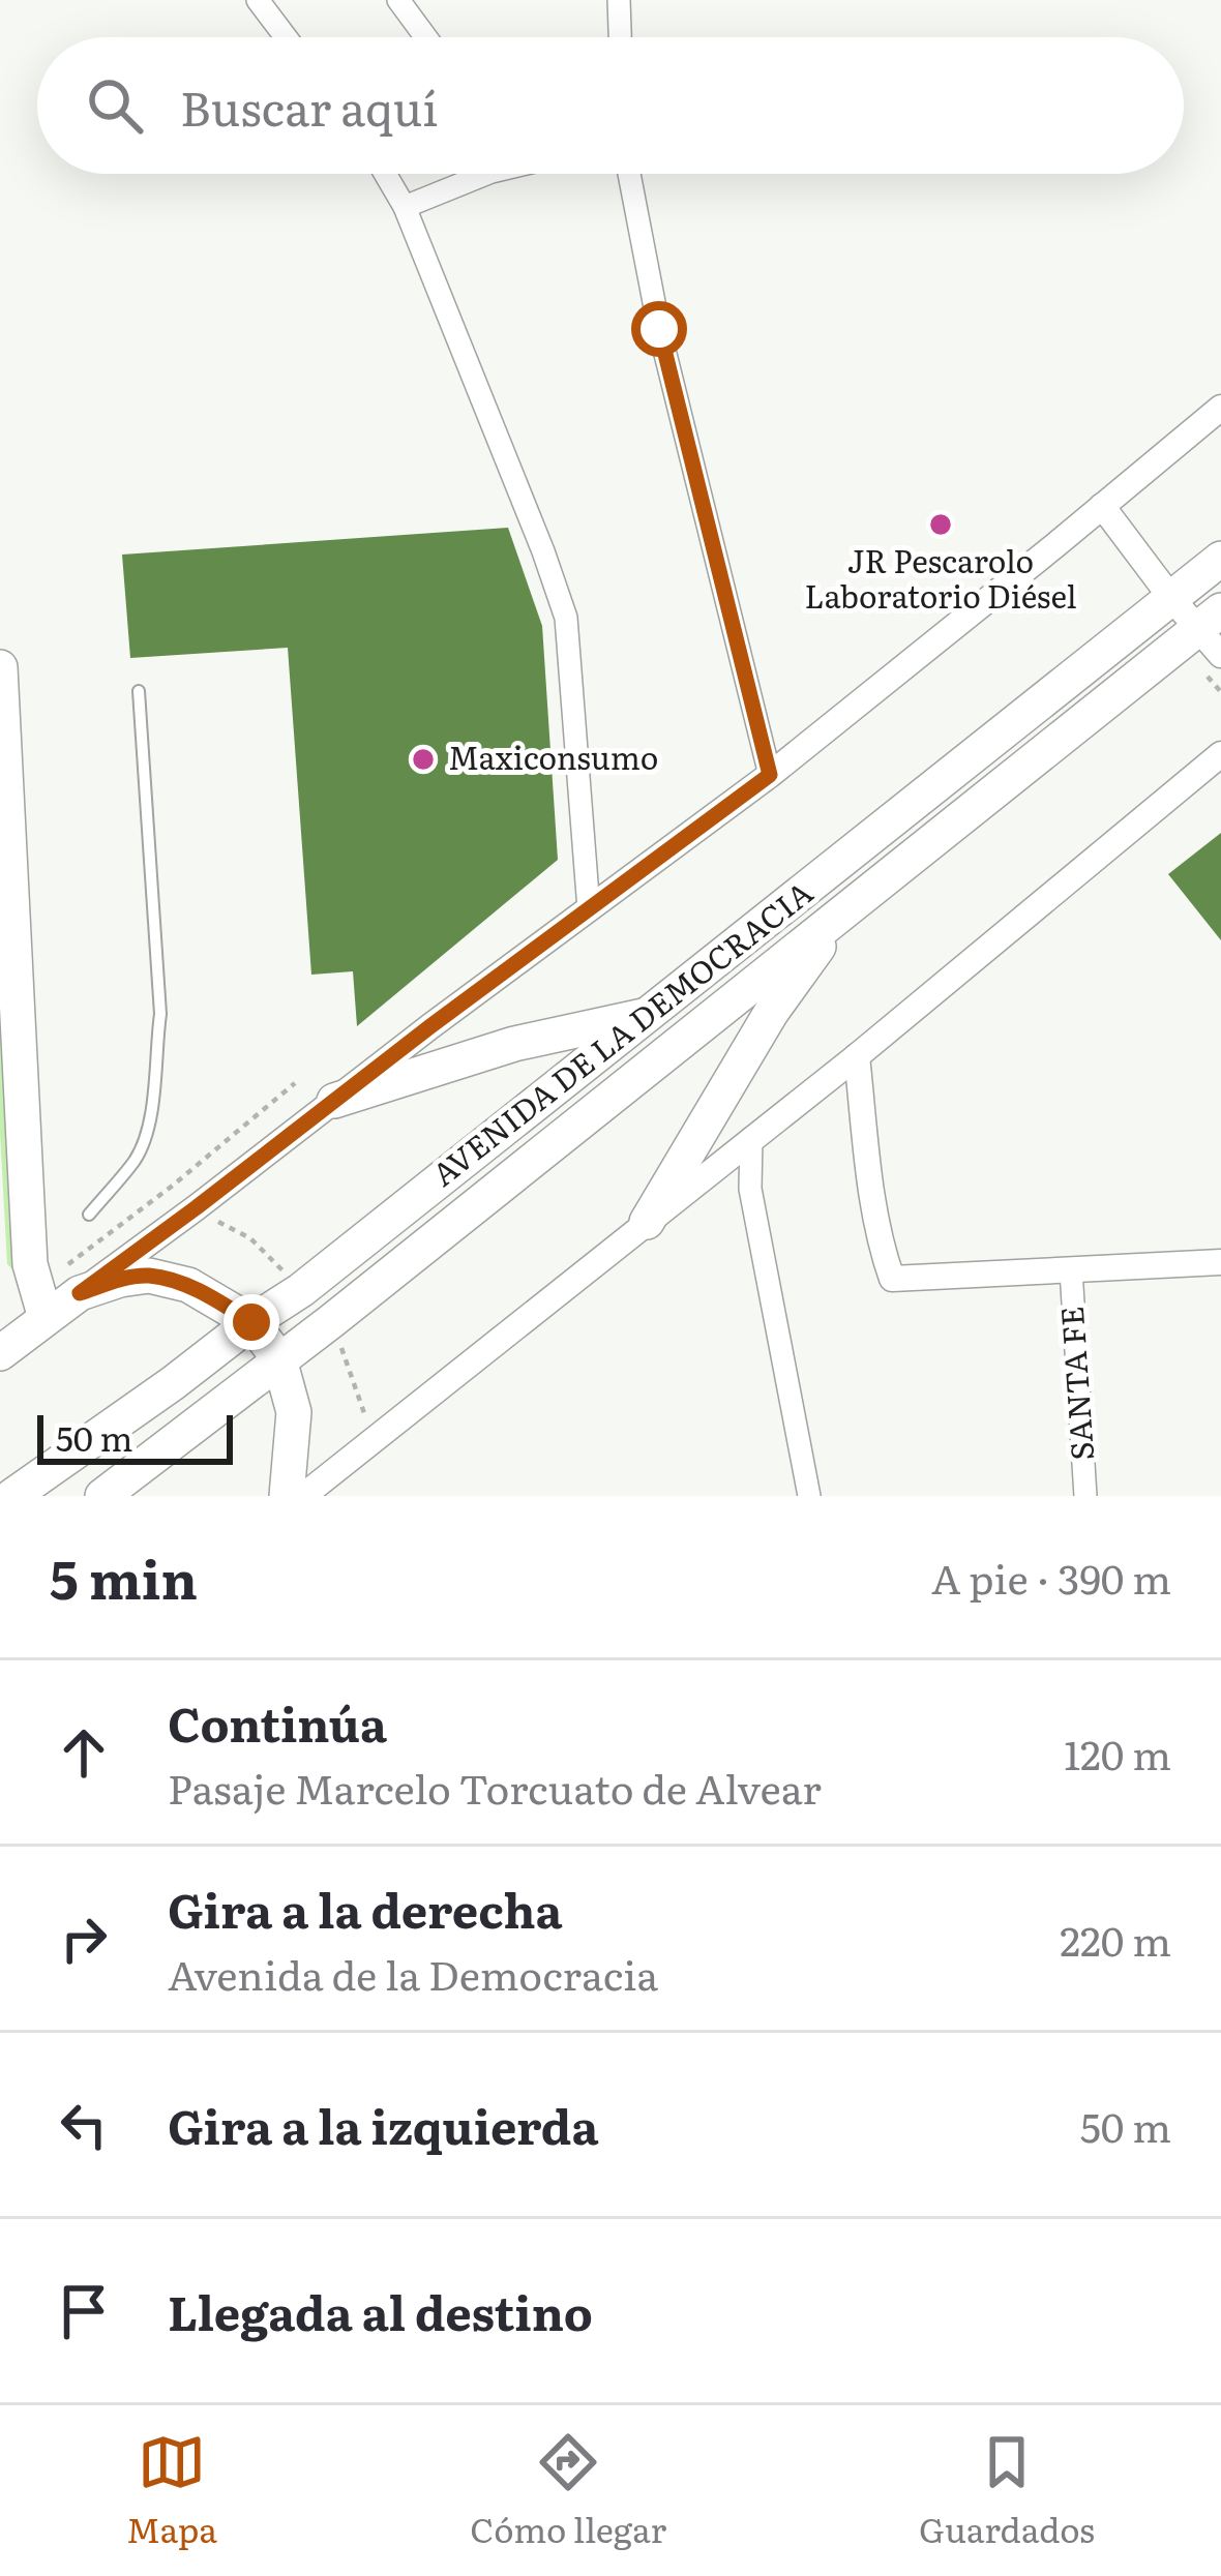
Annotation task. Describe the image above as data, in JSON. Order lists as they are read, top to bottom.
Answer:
{
  "streets": {
    "main road": ["AVENIDA DE LA DEMOCRACIA"],
    "street": ["SANTA FE"]
  },
  "places": ["JR Pescarolo Laboratorio Diésel", "Maxiconsumo"],
  "scale_bar": "50 m",
  "page": {
    "search": "Buscar aquí",
    "scale": "50 m",
    "heading": ["5 min", "A pie · 390 m"],
    "list": [
      ["Continúa", "Pasaje Marcelo Torcuato de Alvear", "120 m"],
      ["Gira a la derecha", "Avenida de la Democracia", "220 m"],
      ["Gira a la izquierda", "50 m"],
      "Llegada al destino"
    ],
    "nav": ["Mapa", "Cómo llegar", "Guardados"]
  }
}
